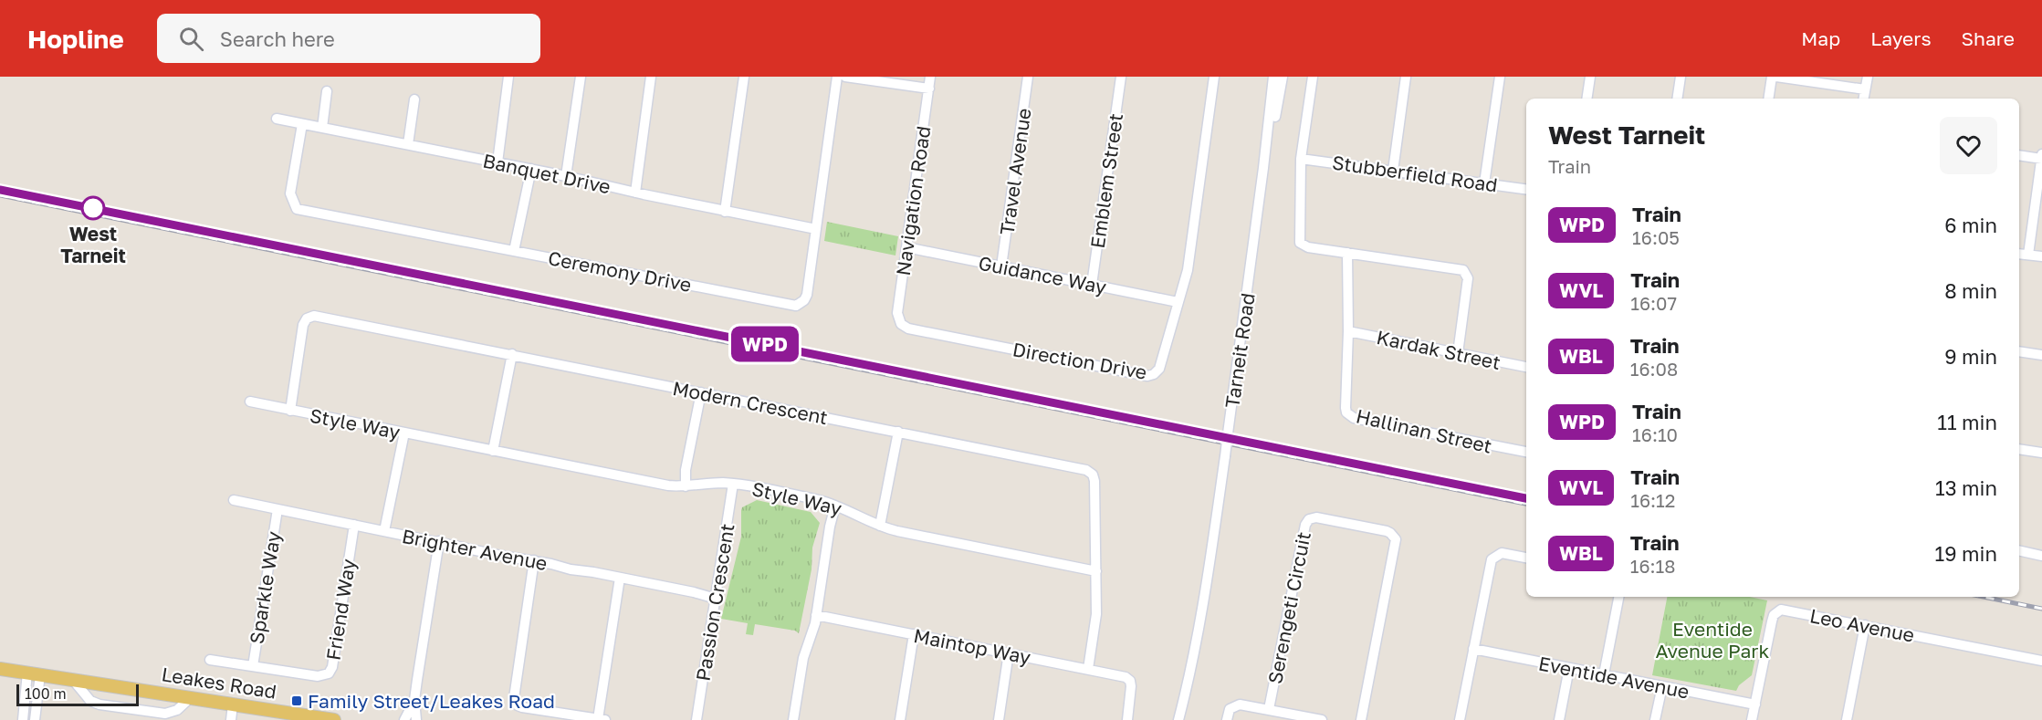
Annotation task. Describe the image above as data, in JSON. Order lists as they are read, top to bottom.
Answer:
{
  "streets": {
    "main road": ["Leakes Road"],
    "street": [
      "Travel Avenue",
      "Banquet Drive",
      "Stubberfield Road",
      "Emblem Street",
      "Navigation Road",
      "Ceremony Drive",
      "Guidance Way",
      "Kardak Street",
      "Tarneit Road",
      "Direction Drive",
      "Modern Crescent",
      "Style Way",
      "Hallinan Street",
      "Brighter Avenue",
      "Sparkle Way",
      "Passion Crescent",
      "Serengeti Circuit",
      "Friend Way",
      "Leo Avenue",
      "Maintop Way",
      "Eventide Avenue"
    ]
  },
  "crossings": [
    ["Travel Avenue", "Guidance Way"],
    ["Banquet Drive", "Ceremony Drive"],
    ["Emblem Street", "Guidance Way"],
    ["Navigation Road", "Guidance Way"],
    ["Navigation Road", "Direction Drive"],
    ["Guidance Way", "Direction Drive"],
    ["Kardak Street", "Hallinan Street"],
    ["Modern Crescent", "Style Way"],
    ["Modern Crescent", "Maintop Way"],
    ["Style Way", "Passion Crescent"],
    ["Brighter Avenue", "Sparkle Way"],
    ["Brighter Avenue", "Passion Crescent"],
    ["Brighter Avenue", "Friend Way"],
    ["Sparkle Way", "Friend Way"],
    ["Leo Avenue", "Eventide Avenue"]
  ],
  "parks": ["Eventide Avenue Park"],
  "places": {
    "other": ["West Tarneit"],
    "transit": ["Family Street/Leakes Road"]
  },
  "scale_bar": "100 m",
  "page": {
    "header": "Hopline",
    "search": "Search here",
    "nav": ["Map", "Layers", "Share"],
    "on_map": "WPD",
    "heading": ["West Tarneit", "Train"],
    "list": [
      {
        "mark": "WPD",
        "name": "Train",
        "note": "16:05",
        "value": "6 min"
      },
      {
        "mark": "WVL",
        "name": "Train",
        "note": "16:07",
        "value": "8 min"
      },
      {
        "mark": "WBL",
        "name": "Train",
        "note": "16:08",
        "value": "9 min"
      },
      {
        "mark": "WPD",
        "name": "Train",
        "note": "16:10",
        "value": "11 min"
      },
      {
        "mark": "WVL",
        "name": "Train",
        "note": "16:12",
        "value": "13 min"
      },
      {
        "mark": "WBL",
        "name": "Train",
        "note": "16:18",
        "value": "19 min"
      }
    ],
    "scale": "100 m"
  }
}
